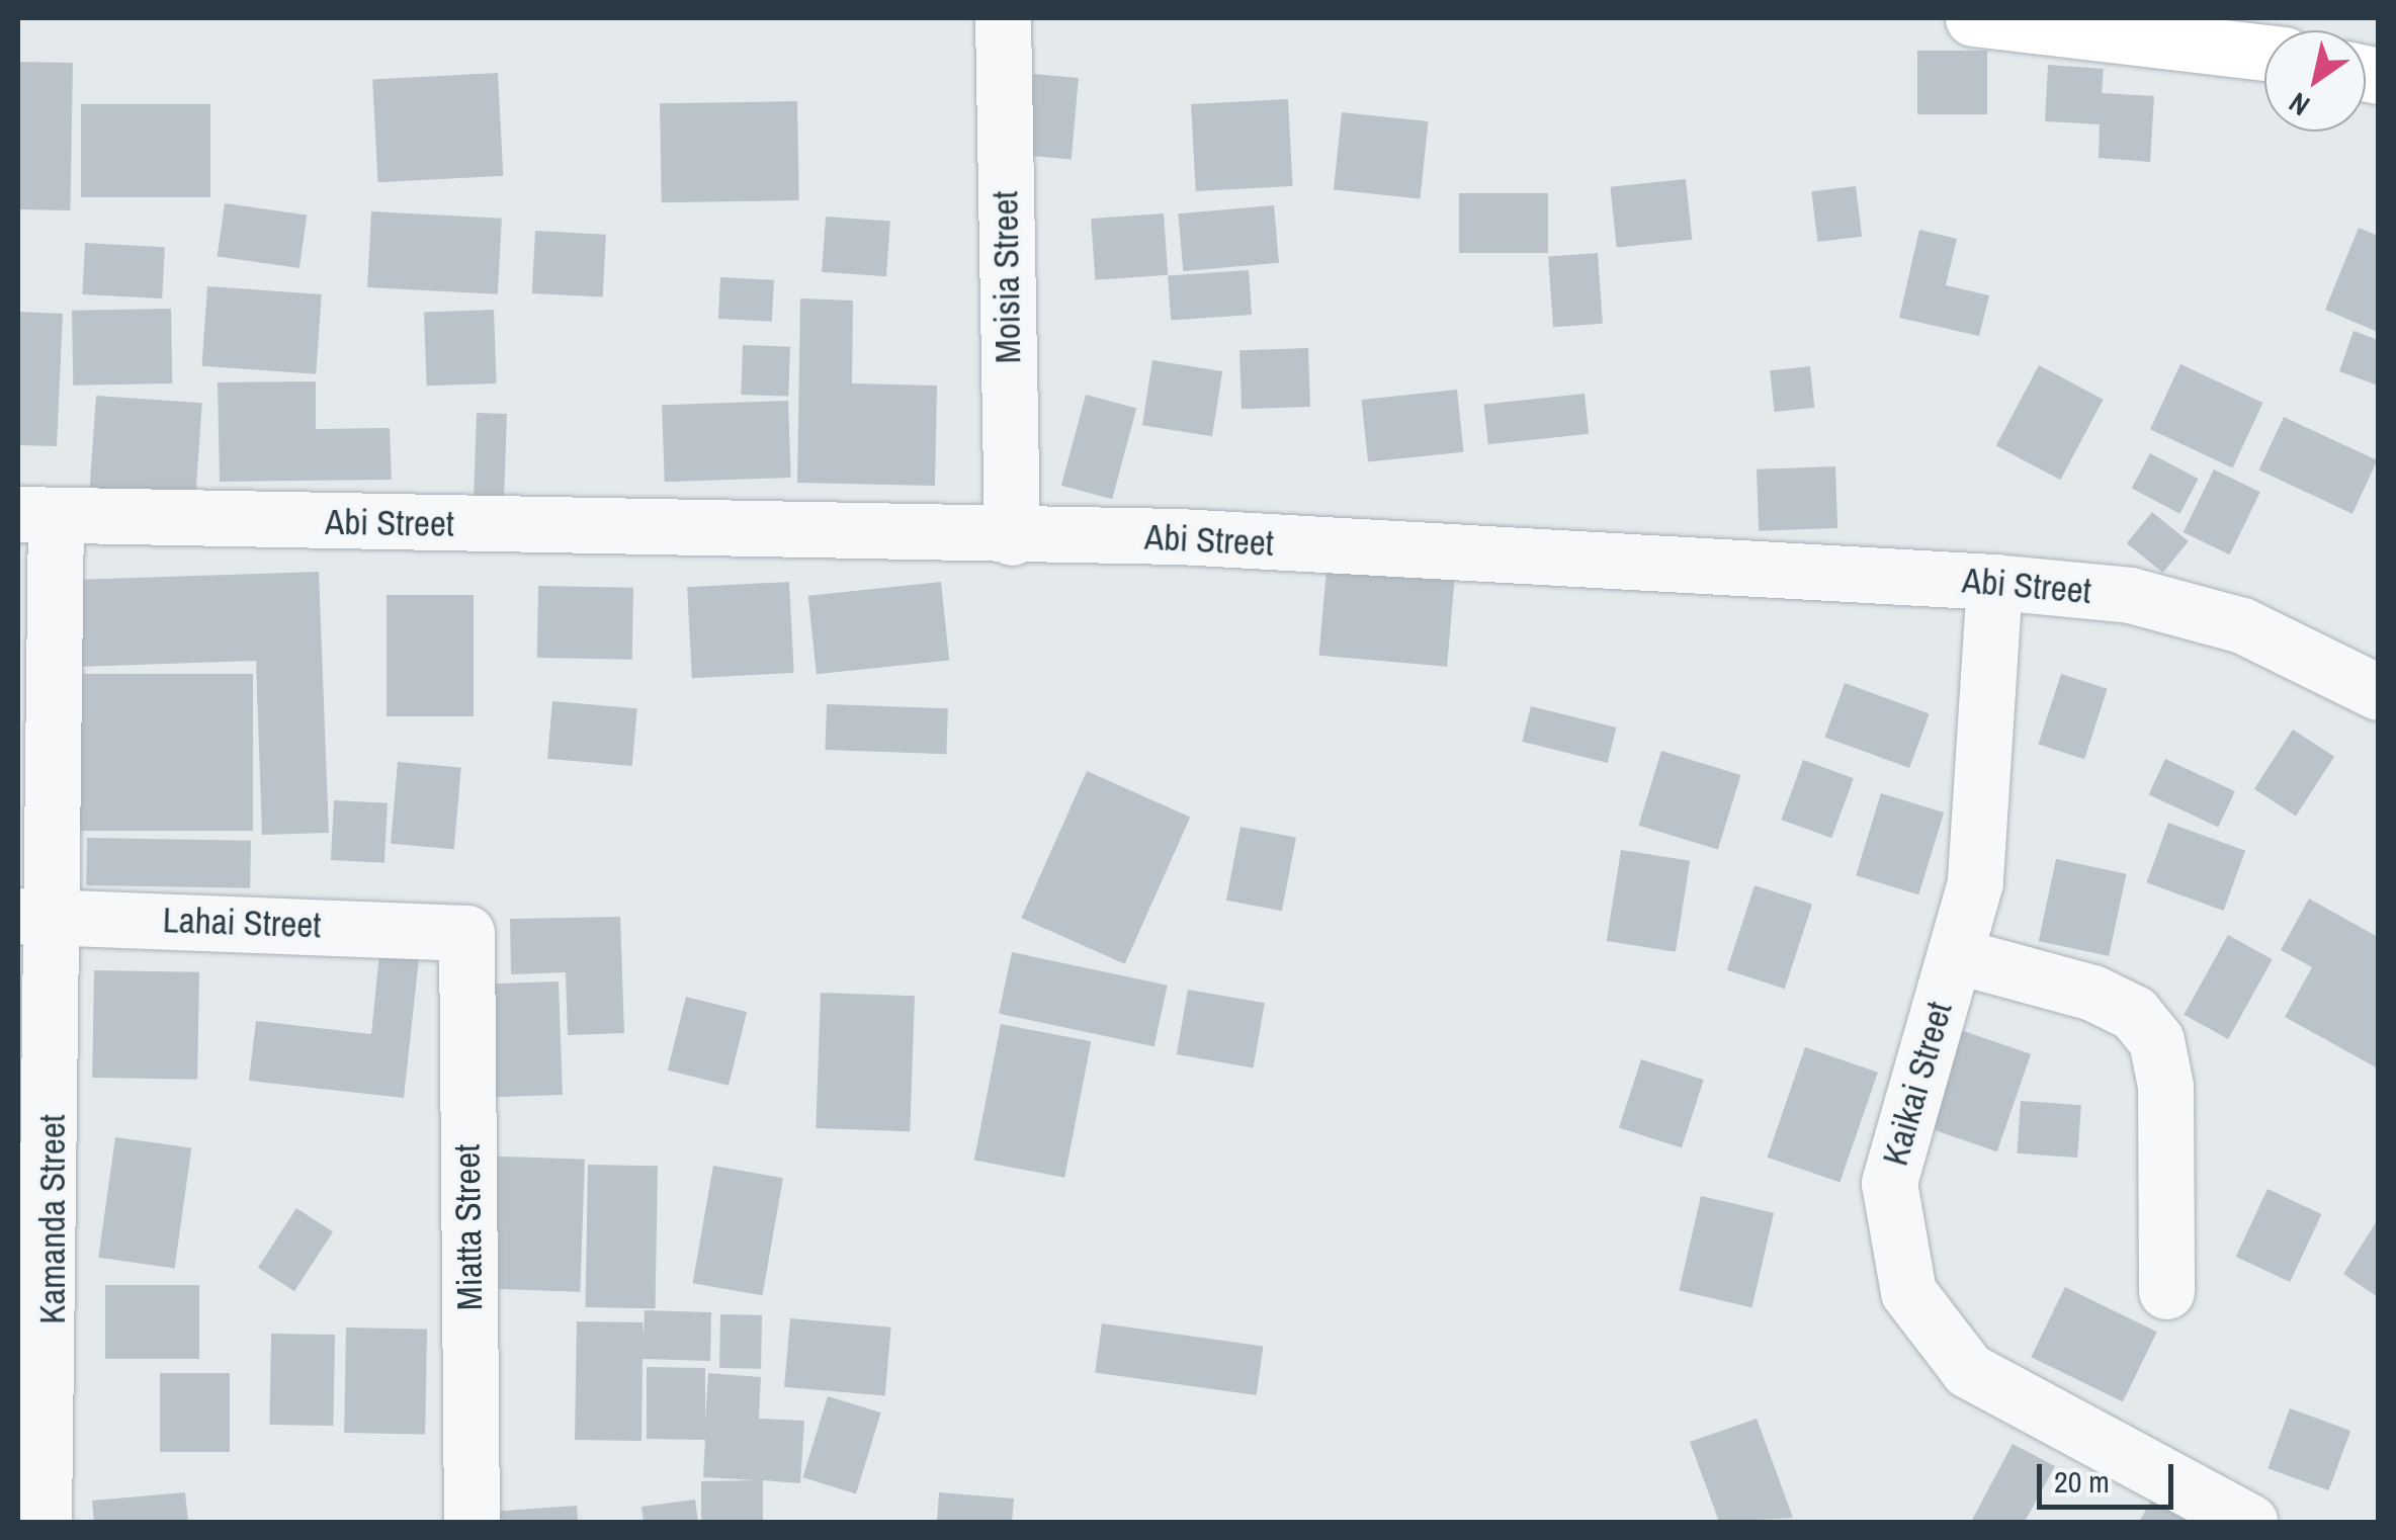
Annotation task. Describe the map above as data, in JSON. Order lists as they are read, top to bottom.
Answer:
{
  "streets": {
    "street": [
      "Moisia Street",
      "Abi Street",
      "Lahai Street",
      "Kaikai Street",
      "Kamanda Street",
      "Miatta Street"
    ]
  },
  "crossings": [
    ["Moisia Street", "Abi Street"],
    ["Abi Street", "Kaikai Street"],
    ["Abi Street", "Kamanda Street"],
    ["Lahai Street", "Kamanda Street"],
    ["Lahai Street", "Miatta Street"]
  ],
  "scale_bar": "20 m",
  "north": "bottom left"
}
